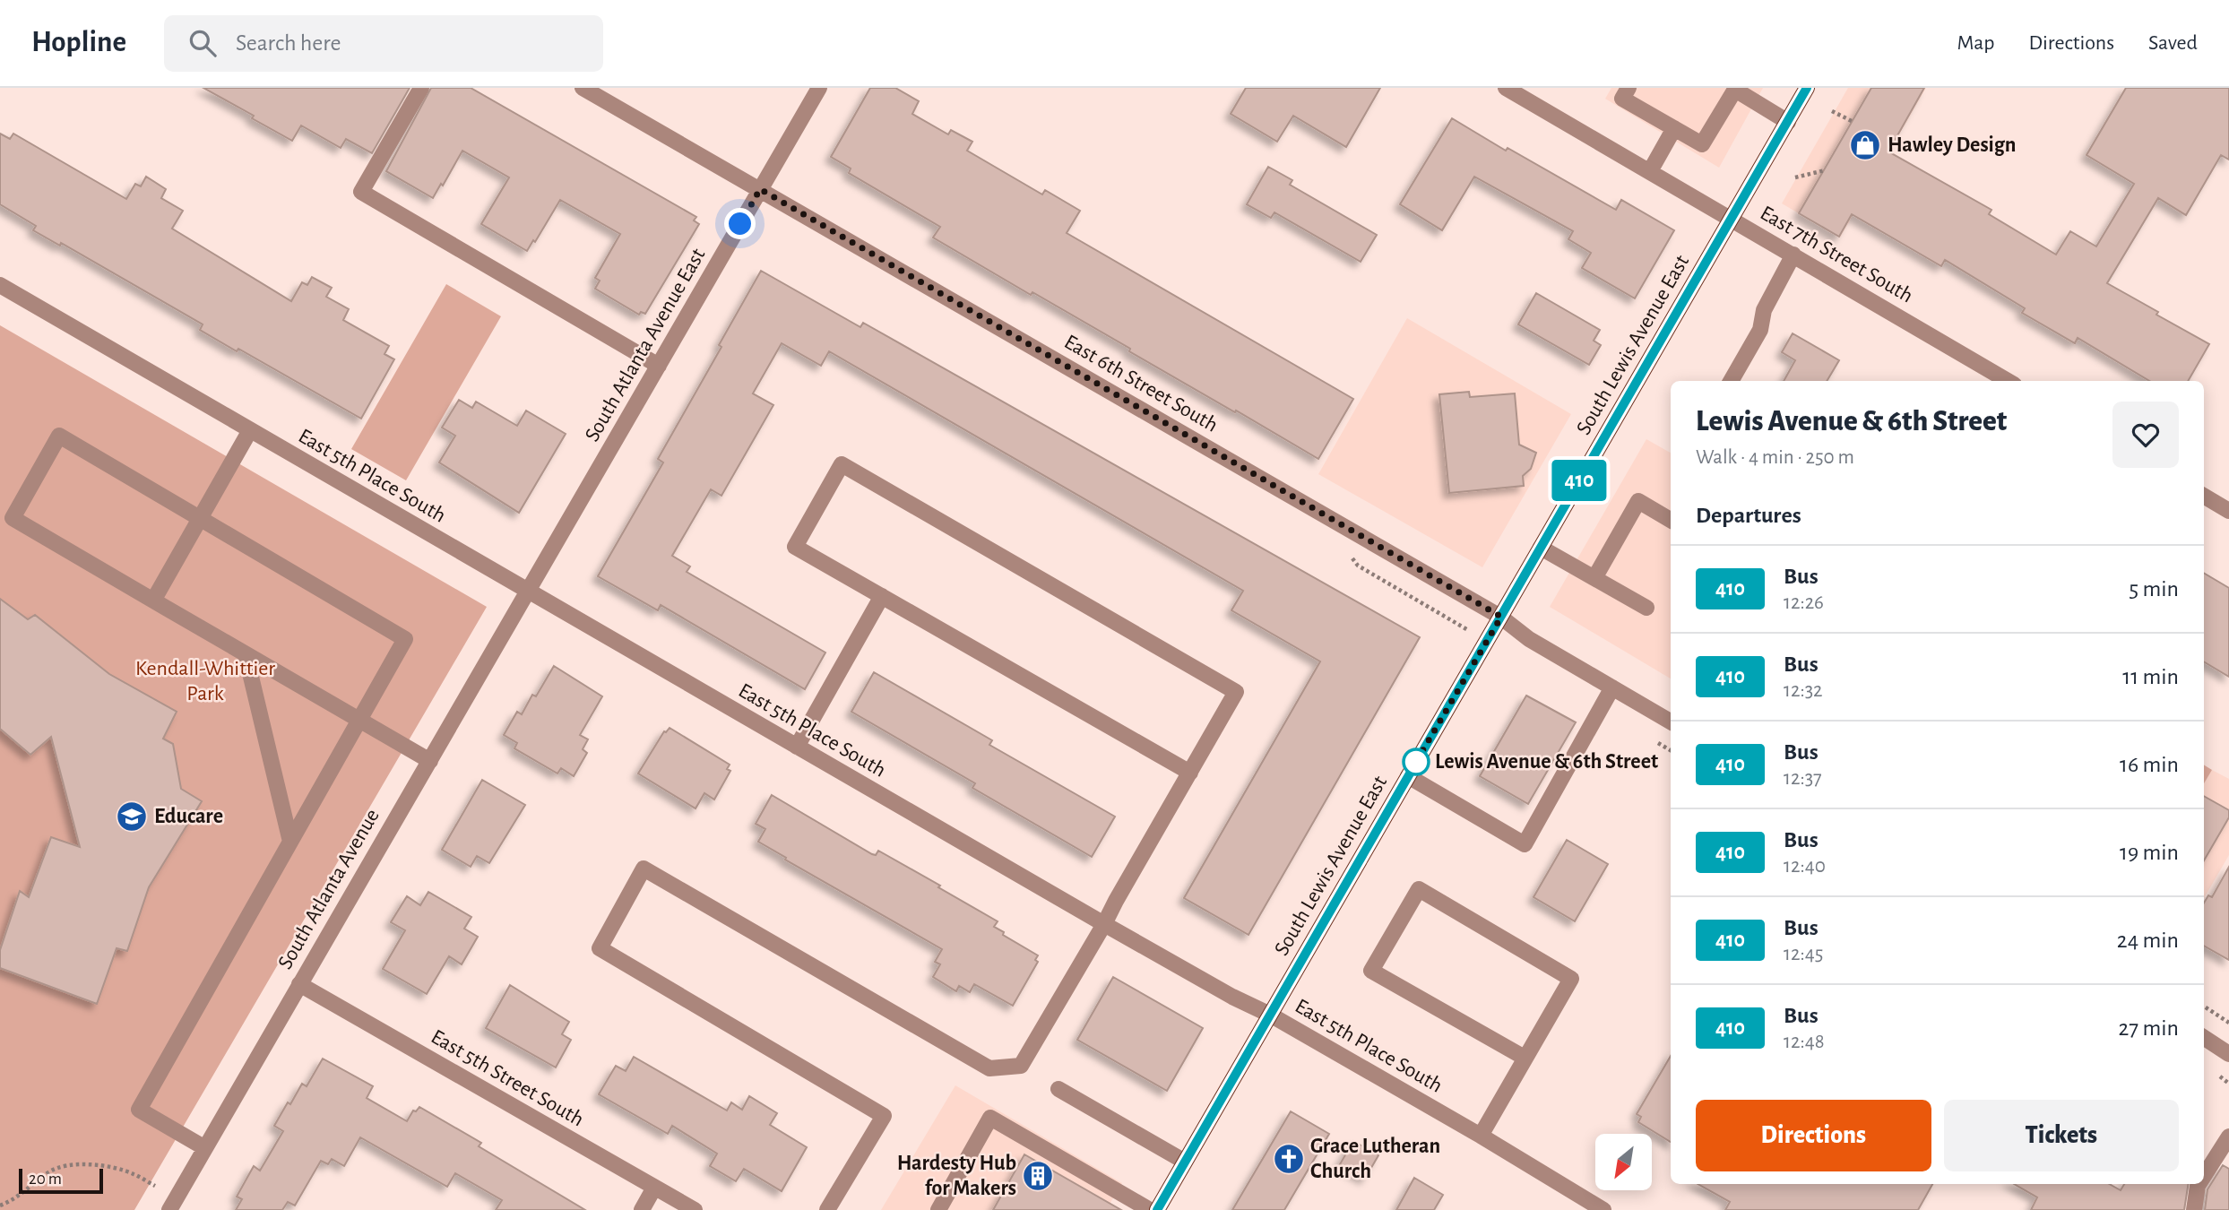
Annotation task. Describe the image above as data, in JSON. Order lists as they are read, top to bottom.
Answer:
{
  "streets": {
    "main road": ["South Lewis Avenue East"],
    "street": [
      "East 7th Street South",
      "South Atlanta Avenue East",
      "East 6th Street South",
      "East 5th Place South",
      "South Atlanta Avenue",
      "East 5th Street South"
    ]
  },
  "crossings": [
    ["East 7th Street South", "South Lewis Avenue East"],
    ["South Atlanta Avenue East", "East 6th Street South"],
    ["South Atlanta Avenue East", "East 5th Place South"],
    ["South Atlanta Avenue East", "South Atlanta Avenue"],
    ["South Lewis Avenue East", "East 6th Street South"],
    ["South Lewis Avenue East", "East 5th Place South"],
    ["East 5th Place South", "South Atlanta Avenue"],
    ["South Atlanta Avenue", "East 5th Street South"]
  ],
  "parks": ["Kendall-Whittier Park"],
  "places": {
    "shop": ["Hawley Design"],
    "other": ["Lewis Avenue & 6th Street"],
    "school or university": ["Educare"],
    "church": ["Grace Lutheran Church"],
    "building": ["Hardesty Hub for Makers"]
  },
  "lines": ["bus line 410"],
  "scale_bar": "20 m",
  "north": "bottom left",
  "page": {
    "header": "Hopline",
    "search": "Search here",
    "nav": ["Map", "Directions", "Saved"],
    "on_map": "410",
    "heading": [
      ["Lewis Avenue & 6th Street", "Walk · 4 min · 250 m"],
      "Departures"
    ],
    "list": [
      {
        "mark": "410",
        "name": "Bus",
        "note": "12:26",
        "value": "5 min"
      },
      {
        "mark": "410",
        "name": "Bus",
        "note": "12:32",
        "value": "11 min"
      },
      {
        "mark": "410",
        "name": "Bus",
        "note": "12:37",
        "value": "16 min"
      },
      {
        "mark": "410",
        "name": "Bus",
        "note": "12:40",
        "value": "19 min"
      },
      {
        "mark": "410",
        "name": "Bus",
        "note": "12:45",
        "value": "24 min"
      },
      {
        "mark": "410",
        "name": "Bus",
        "note": "12:48",
        "value": "27 min"
      }
    ],
    "buttons": ["Directions", "Tickets"],
    "scale": "20 m"
  }
}
